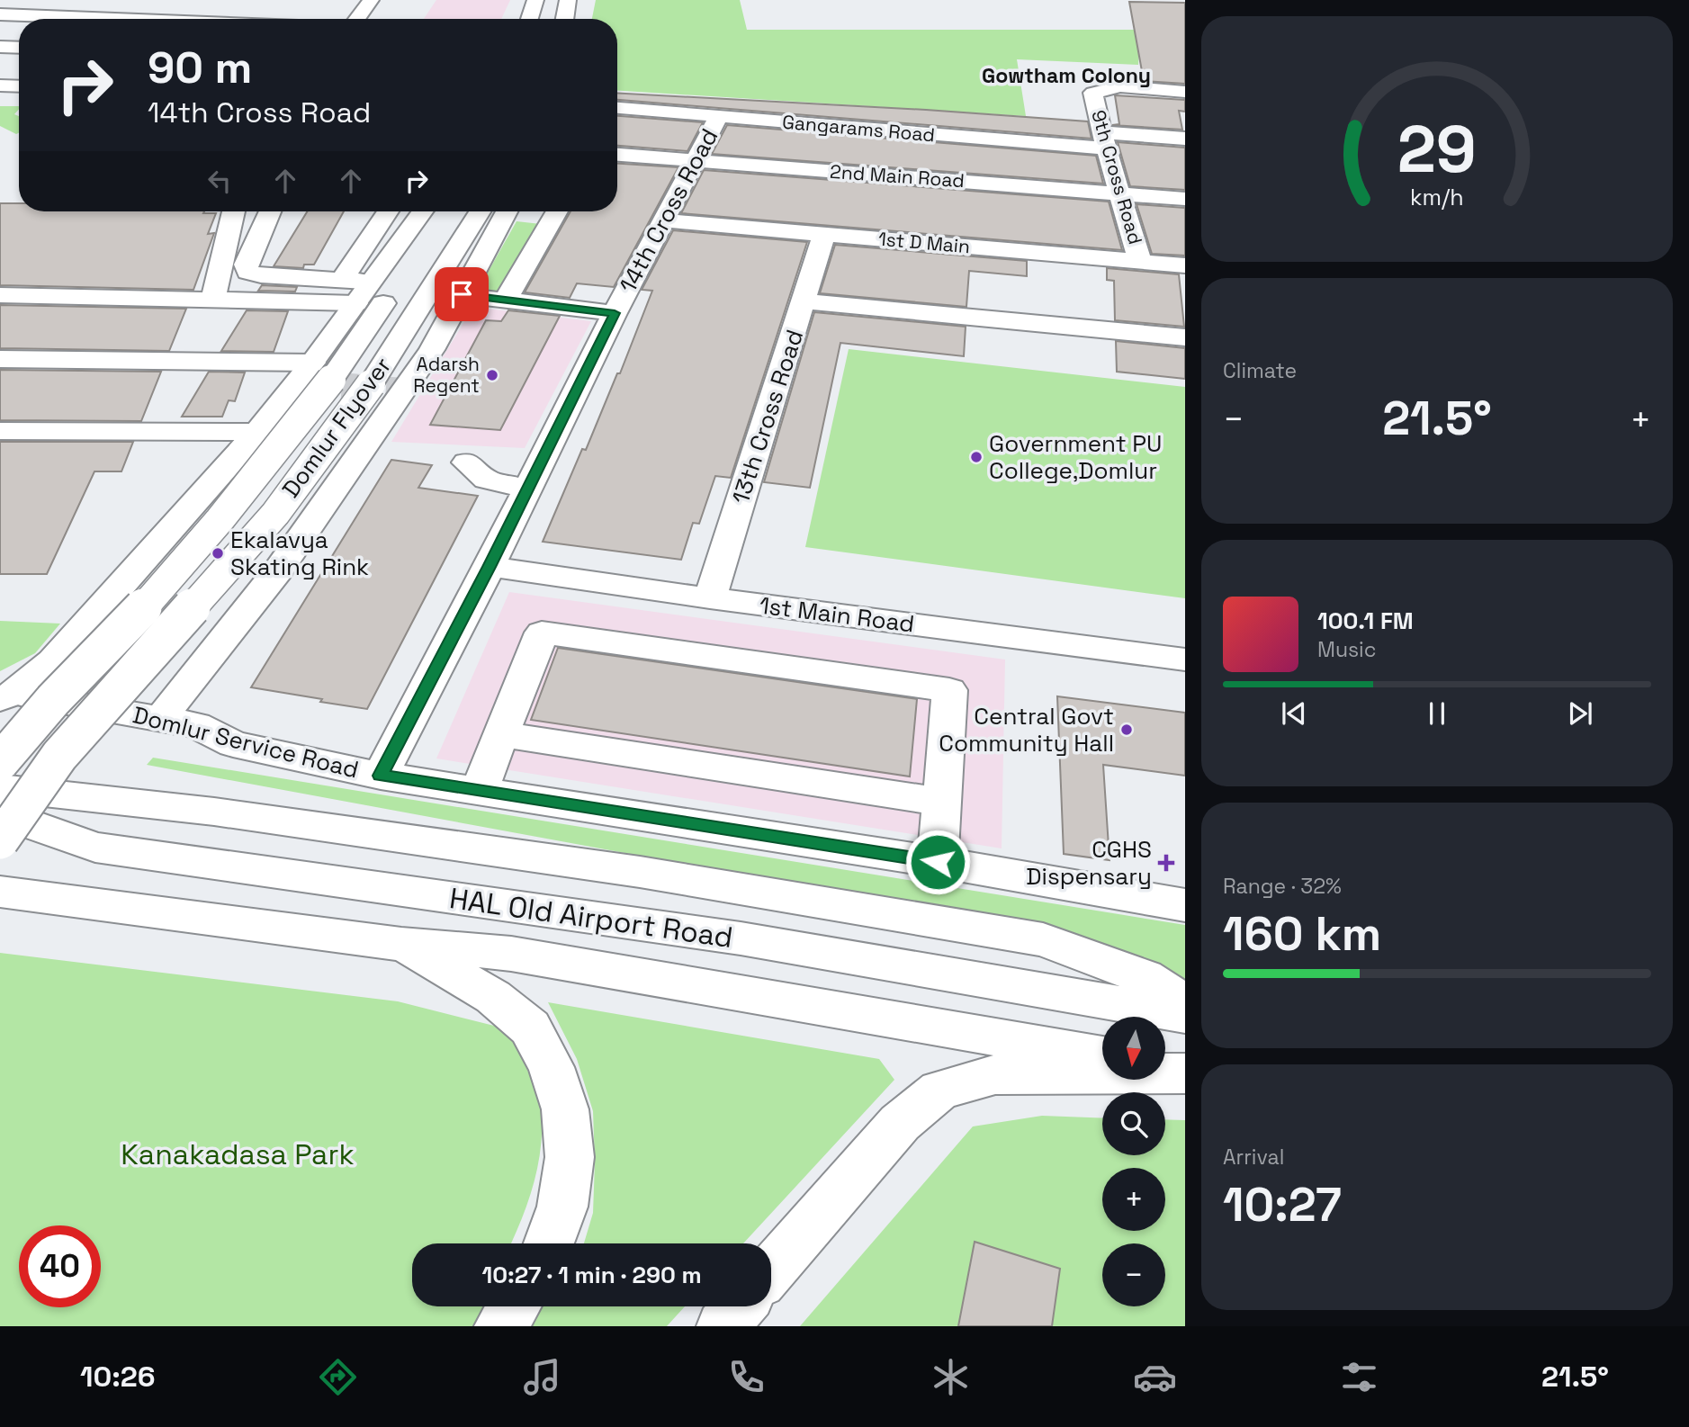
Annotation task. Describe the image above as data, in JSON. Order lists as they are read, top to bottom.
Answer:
{
  "streets": {
    "street": [
      "Gangarams Road",
      "2nd Main Road",
      "9th Cross Road",
      "14th Cross Road",
      "1st D Main",
      "13th Cross Road",
      "Domlur Flyover",
      "1st Main Road",
      "Domlur Service Road",
      "HAL Old Airport Road"
    ]
  },
  "crossings": [
    ["Gangarams Road", "9th Cross Road"],
    ["Gangarams Road", "14th Cross Road"],
    ["2nd Main Road", "9th Cross Road"],
    ["2nd Main Road", "14th Cross Road"],
    ["9th Cross Road", "1st D Main"],
    ["14th Cross Road", "1st D Main"],
    ["14th Cross Road", "1st Main Road"],
    ["14th Cross Road", "Domlur Service Road"],
    ["1st D Main", "13th Cross Road"],
    ["13th Cross Road", "1st Main Road"]
  ],
  "districts": ["Gowtham Colony"],
  "parks": ["Kanakadasa Park"],
  "places": {
    "other": [
      "Adarsh Regent",
      "Government PU College,Domlur",
      "Ekalavya Skating Rink",
      "Central Govt Community Hall"
    ],
    "health": ["CGHS Dispensary"]
  },
  "north": "bottom",
  "page": {
    "turn": ["90 m", "14th Cross Road"],
    "tile": [
      "Climate",
      ["Range · 32%", "160 km"],
      ["Arrival", "10:27"]
    ],
    "heat": ["−", "21.5°", "+"],
    "song": ["100.1 FM", "Music"],
    "map_buttons": ["+", "−"],
    "limit": "40",
    "trip": "10:27 · 1 min · 290 m",
    "tabs": ["10:26", "21.5°"],
    "gauge": ["29", "km/h"]
  }
}
